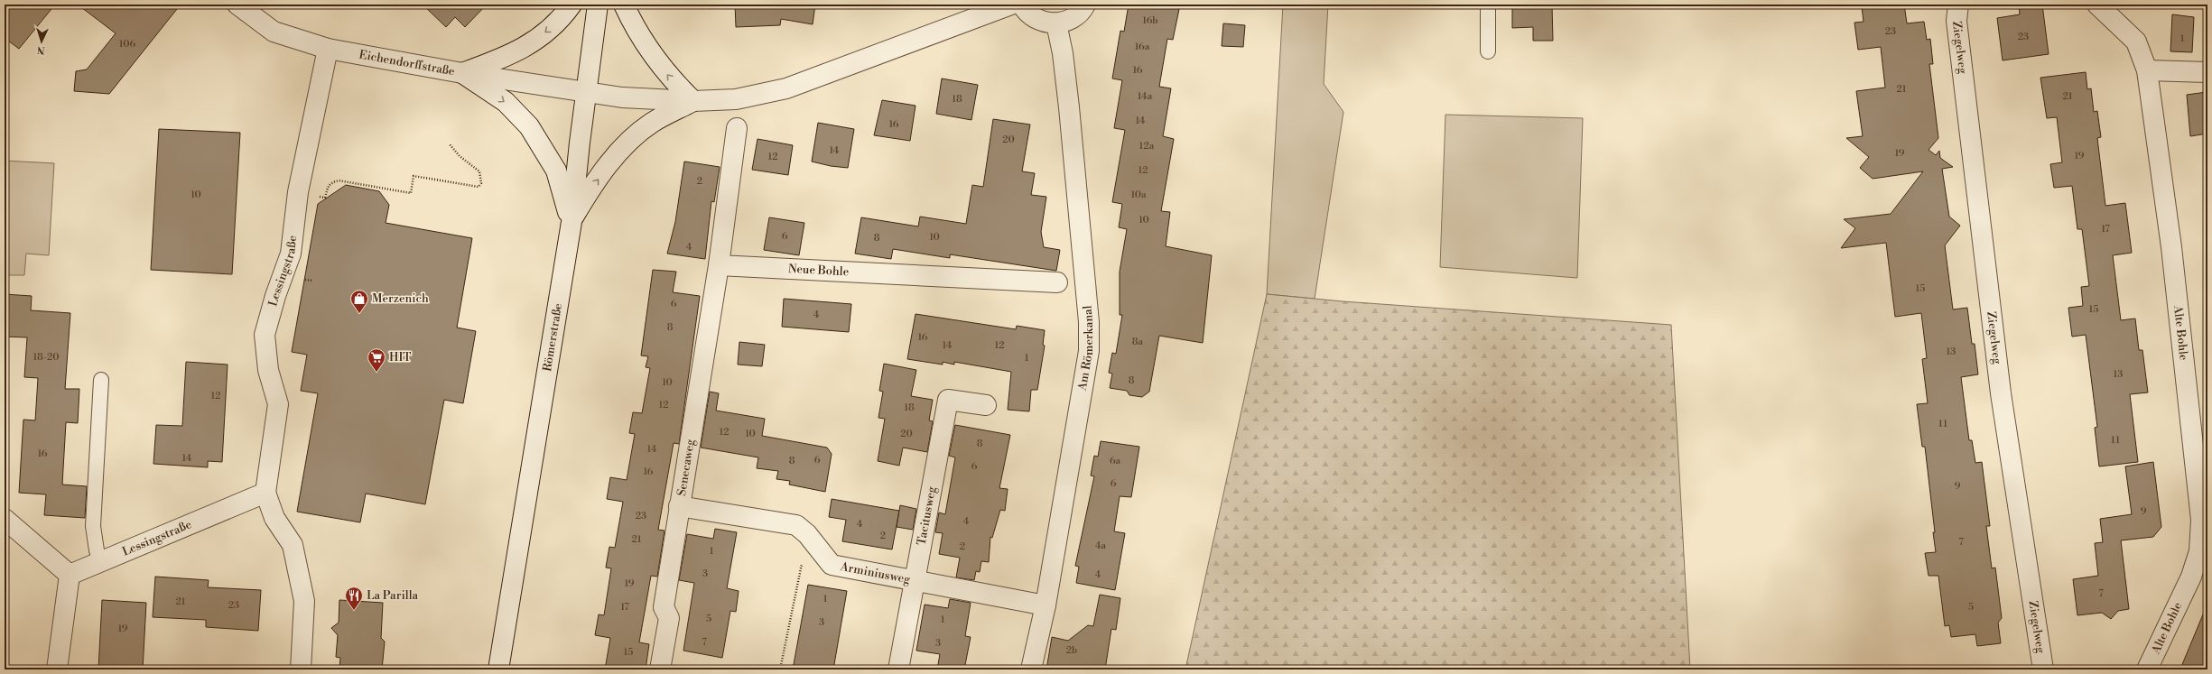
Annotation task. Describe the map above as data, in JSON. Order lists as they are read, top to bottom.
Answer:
{
  "streets": {
    "street": [
      "Ziegelweg",
      "Eichendorffstraße",
      "Lessingstraße",
      "Neue Bohle",
      "Alte Bohle",
      "Römerstraße",
      "Am Römerkanal",
      "Senecaweg",
      "Tacitusweg",
      "Arminiusweg"
    ]
  },
  "crossings": [
    ["Eichendorffstraße", "Lessingstraße"],
    ["Eichendorffstraße", "Römerstraße"],
    ["Neue Bohle", "Senecaweg"],
    ["Am Römerkanal", "Arminiusweg"],
    ["Senecaweg", "Arminiusweg"],
    ["Tacitusweg", "Arminiusweg"]
  ],
  "places": {
    "shop": ["Merzenich"],
    "supermarket": ["HIT"],
    "restaurant": ["La Parilla"]
  },
  "house_numbers": [
    "16b",
    "23",
    "23",
    "1",
    "106",
    "16a",
    "16",
    "21",
    "14a",
    "21",
    "18",
    "14",
    "16",
    "20",
    "12a",
    "14",
    "19",
    "19",
    "12",
    "12",
    "2",
    "10",
    "10a",
    "10",
    "17",
    "6",
    "10",
    "8",
    "4",
    "15",
    "6",
    "15",
    "4",
    "8",
    "16",
    "8a",
    "14",
    "12",
    "13",
    "18-20",
    "1",
    "13",
    "8",
    "10",
    "12",
    "12",
    "18",
    "11",
    "12",
    "10",
    "20",
    "11",
    "8",
    "14",
    "16",
    "14",
    "6",
    "8",
    "6a",
    "6",
    "16",
    "6",
    "9",
    "9",
    "23",
    "4",
    "4",
    "2",
    "21",
    "7",
    "4a",
    "2",
    "1",
    "3",
    "4",
    "19",
    "7",
    "1",
    "21",
    "23",
    "17",
    "5",
    "5",
    "1",
    "3",
    "19",
    "7",
    "3",
    "2b",
    "15"
  ],
  "north": "bottom"
}
